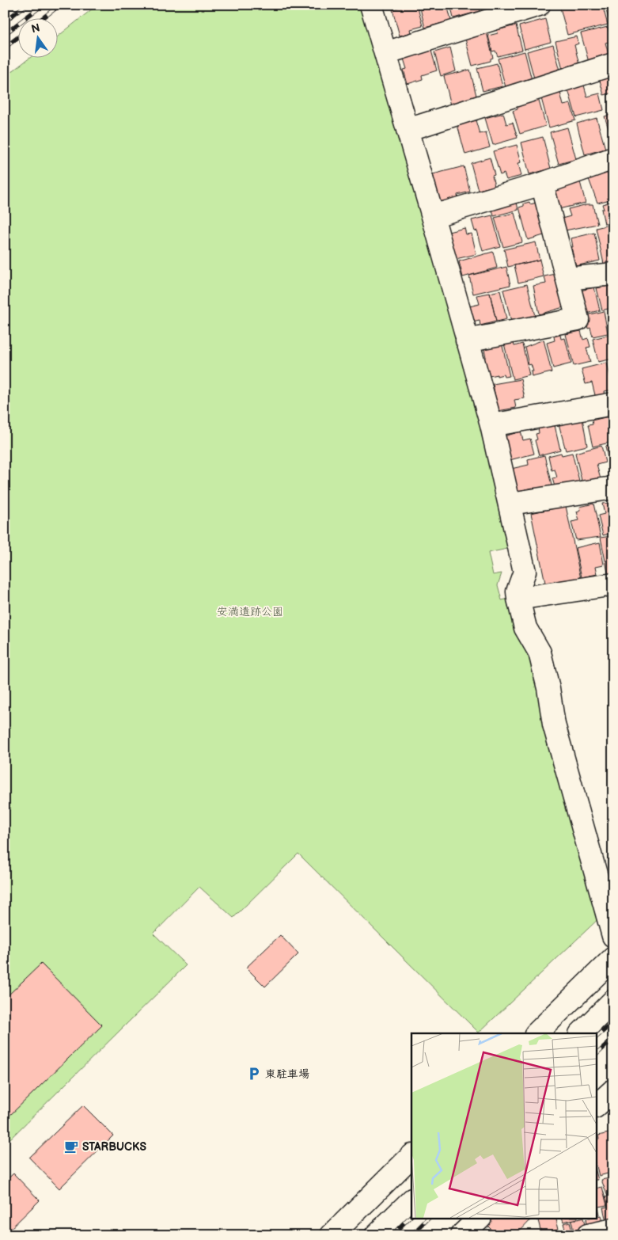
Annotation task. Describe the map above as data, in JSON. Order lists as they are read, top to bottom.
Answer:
{
  "parks": ["安満遺跡公園"],
  "places": {
    "parking": ["東駐車場"],
    "cafe": ["STARBUCKS"]
  },
  "north": "top"
}
